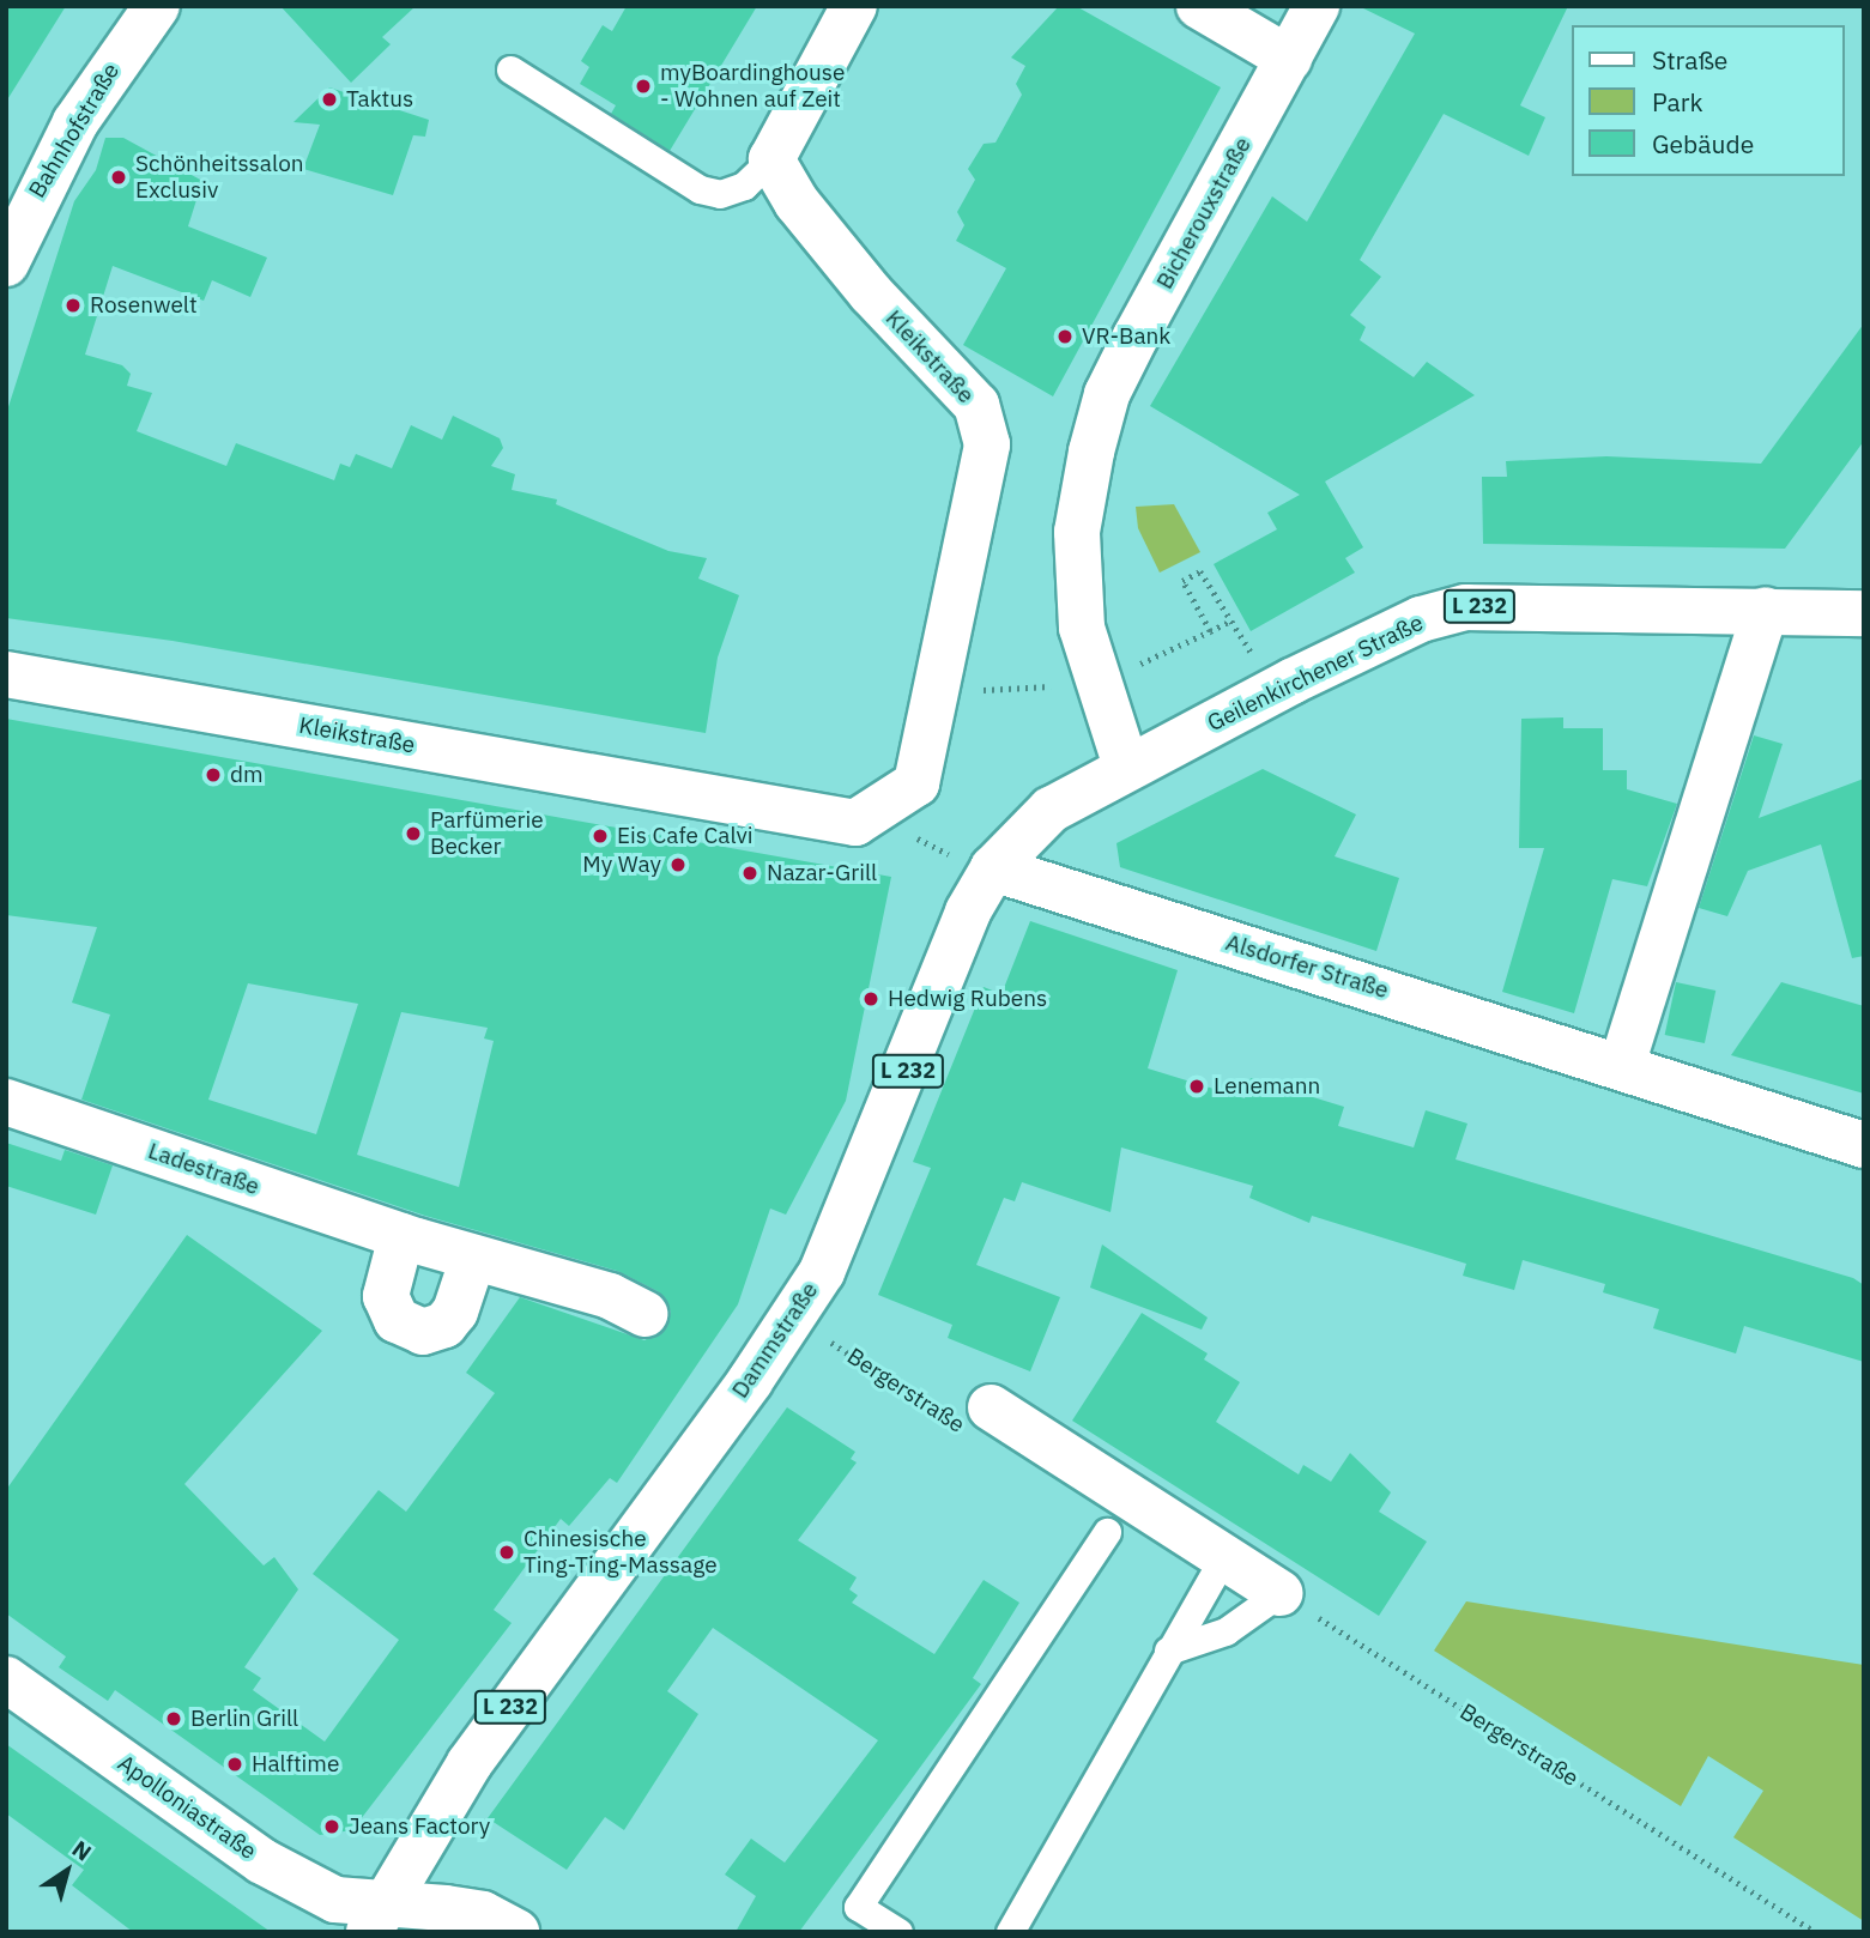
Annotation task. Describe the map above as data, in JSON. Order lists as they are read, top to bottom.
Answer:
{
  "streets": {
    "street": [
      "Bahnhofstraße",
      "Bicherouxstraße",
      "Kleikstraße",
      "L 232",
      "Geilenkirchener Straße",
      "Alsdorfer Straße",
      "Ladestraße",
      "Dammstraße",
      "Bergerstraße",
      "Apolloniastraße"
    ]
  },
  "crossings": [
    ["Bicherouxstraße", "Geilenkirchener Straße"],
    ["Bicherouxstraße", "Dammstraße"],
    ["Geilenkirchener Straße", "Dammstraße"],
    ["Alsdorfer Straße", "Dammstraße"],
    ["Dammstraße", "Bergerstraße"],
    ["Dammstraße", "Apolloniastraße"]
  ],
  "places": [
    "myBoardinghouse - Wohnen auf Zeit",
    "Taktus",
    "Schönheitssalon Exclusiv",
    "Rosenwelt",
    "VR-Bank",
    "dm",
    "Parfümerie Becker",
    "Eis Cafe Calvi",
    "My Way",
    "Nazar-Grill",
    "Hedwig Rubens",
    "Lenemann",
    "Chinesische Ting-Ting-Massage",
    "Berlin Grill",
    "Halftime",
    "Jeans Factory"
  ],
  "legend": ["Straße", "Park", "Gebäude"],
  "north": "top right"
}
